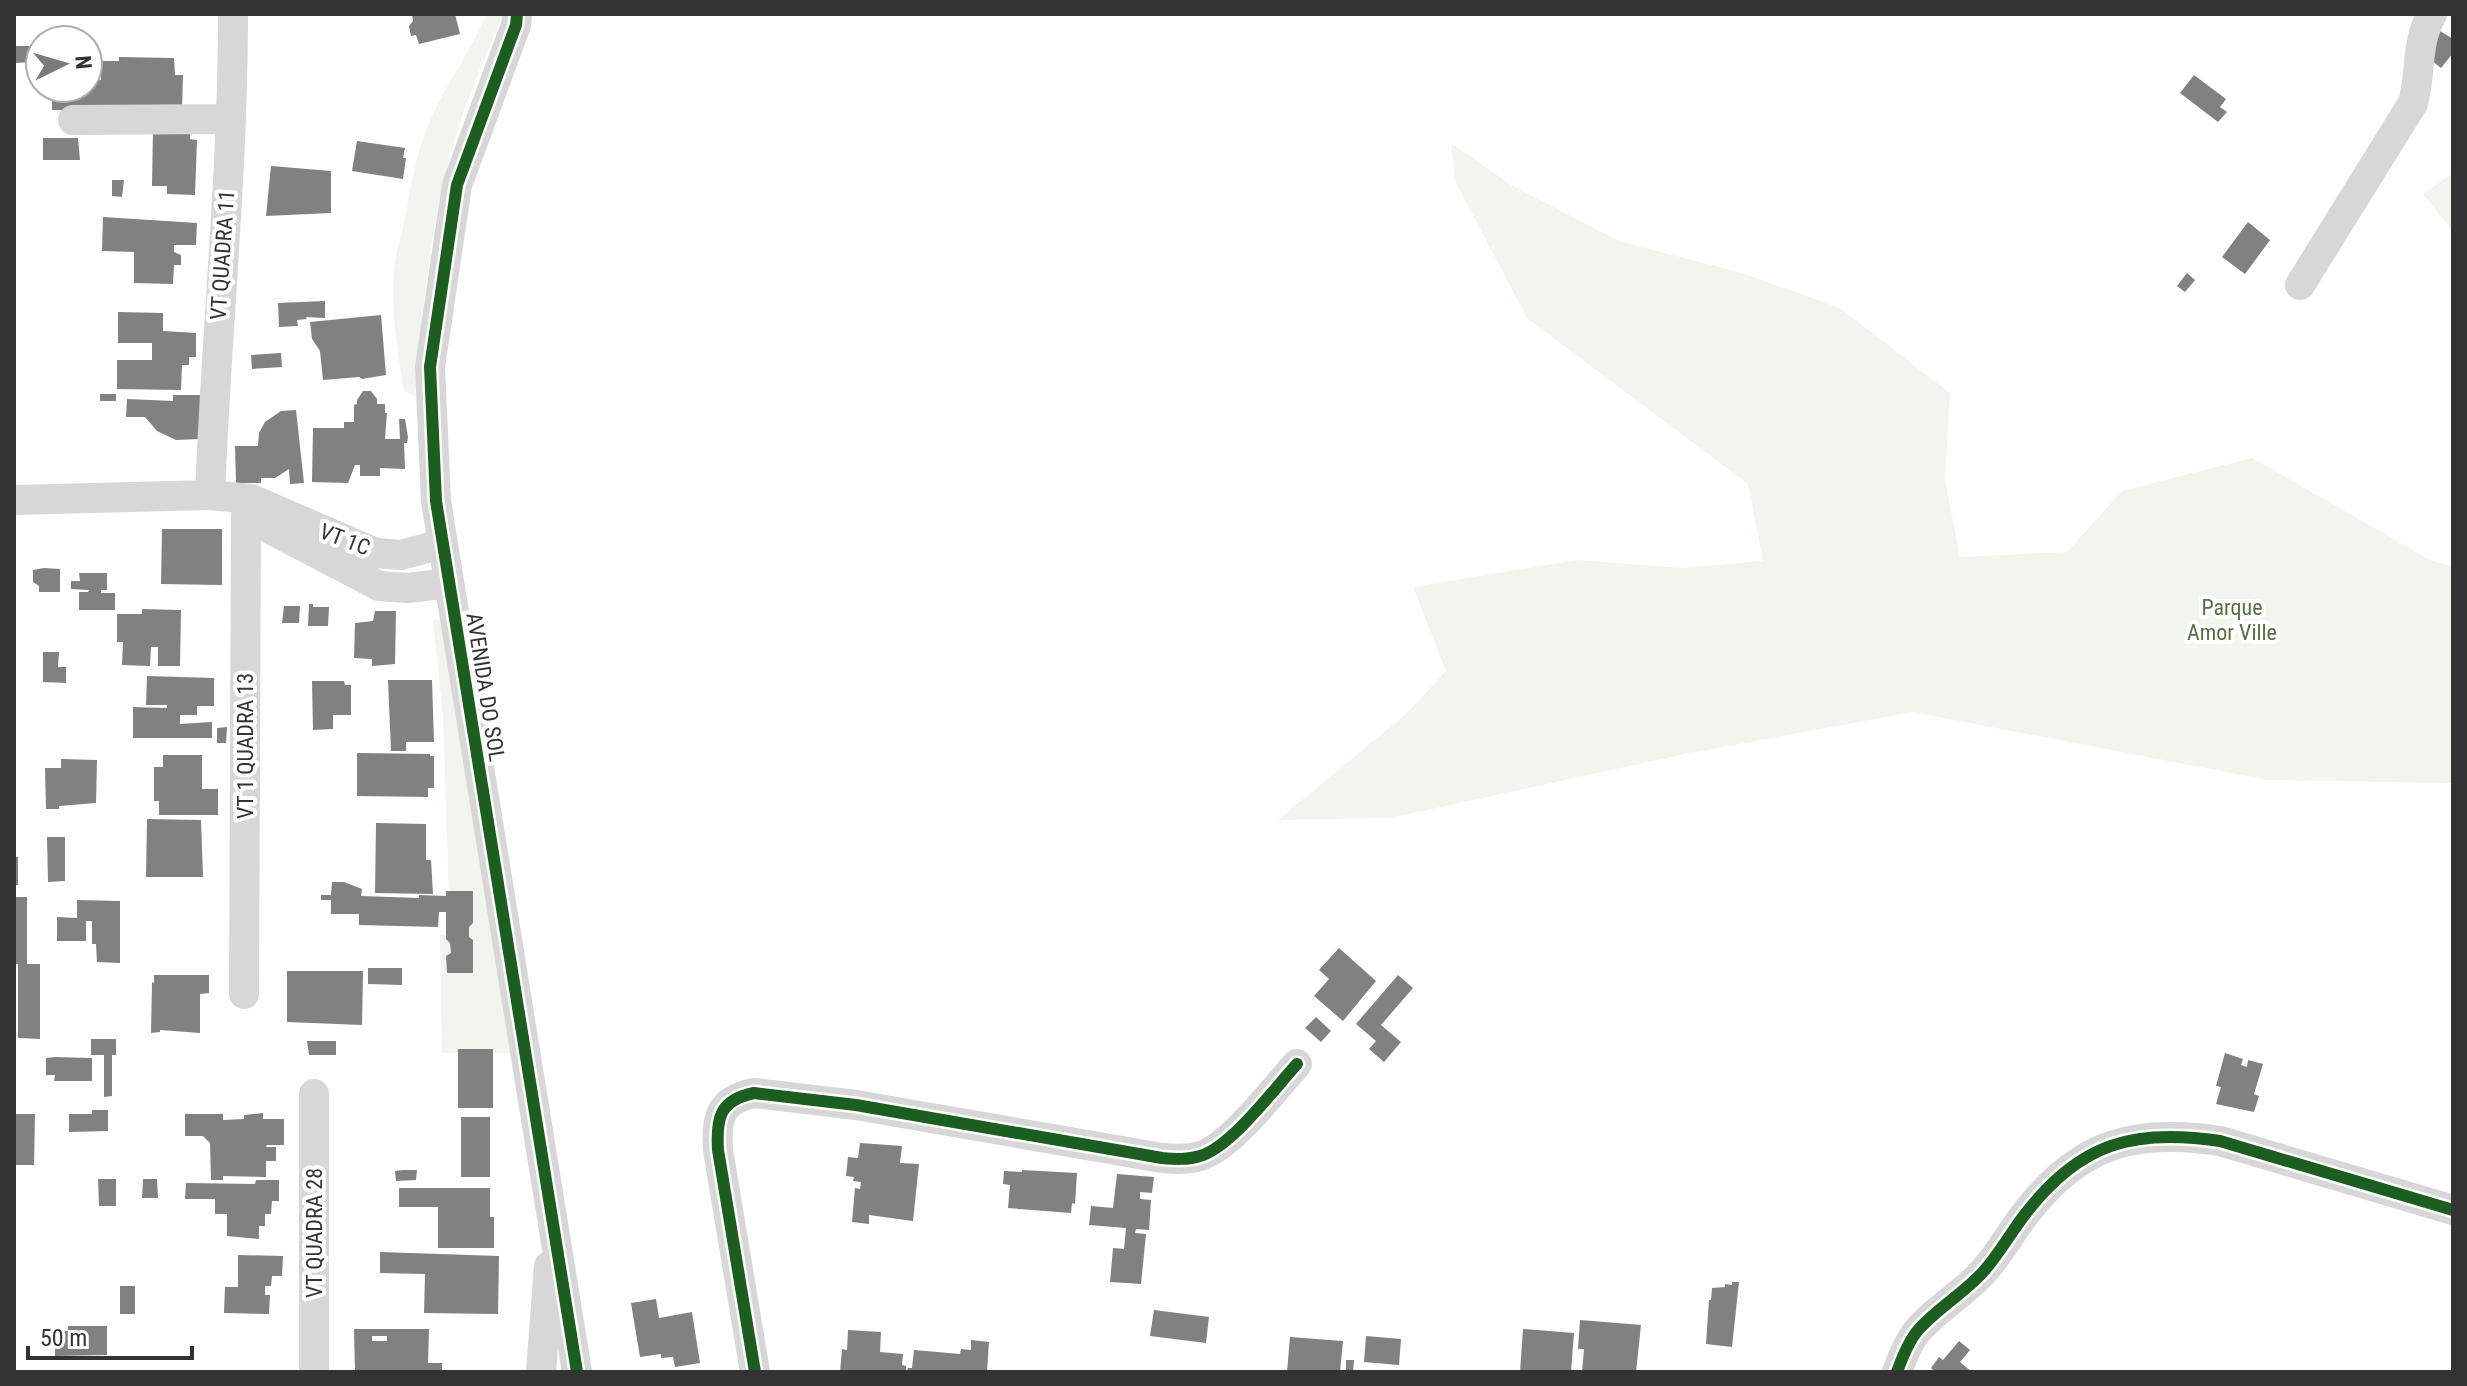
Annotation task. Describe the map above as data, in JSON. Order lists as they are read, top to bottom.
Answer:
{
  "streets": {
    "street": [
      "VT QUADRA 11",
      "VT 1C",
      "AVENIDA DO SOL",
      "VT 1 QUADRA 13",
      "VT QUADRA 28"
    ]
  },
  "crossings": [
    ["VT QUADRA 11", "VT 1C"],
    ["VT QUADRA 11", "VT 1 QUADRA 13"],
    ["VT 1C", "AVENIDA DO SOL"],
    ["VT 1C", "VT 1 QUADRA 13"]
  ],
  "parks": ["Parque Amor Ville"],
  "scale_bar": "50 m",
  "north": "right"
}
